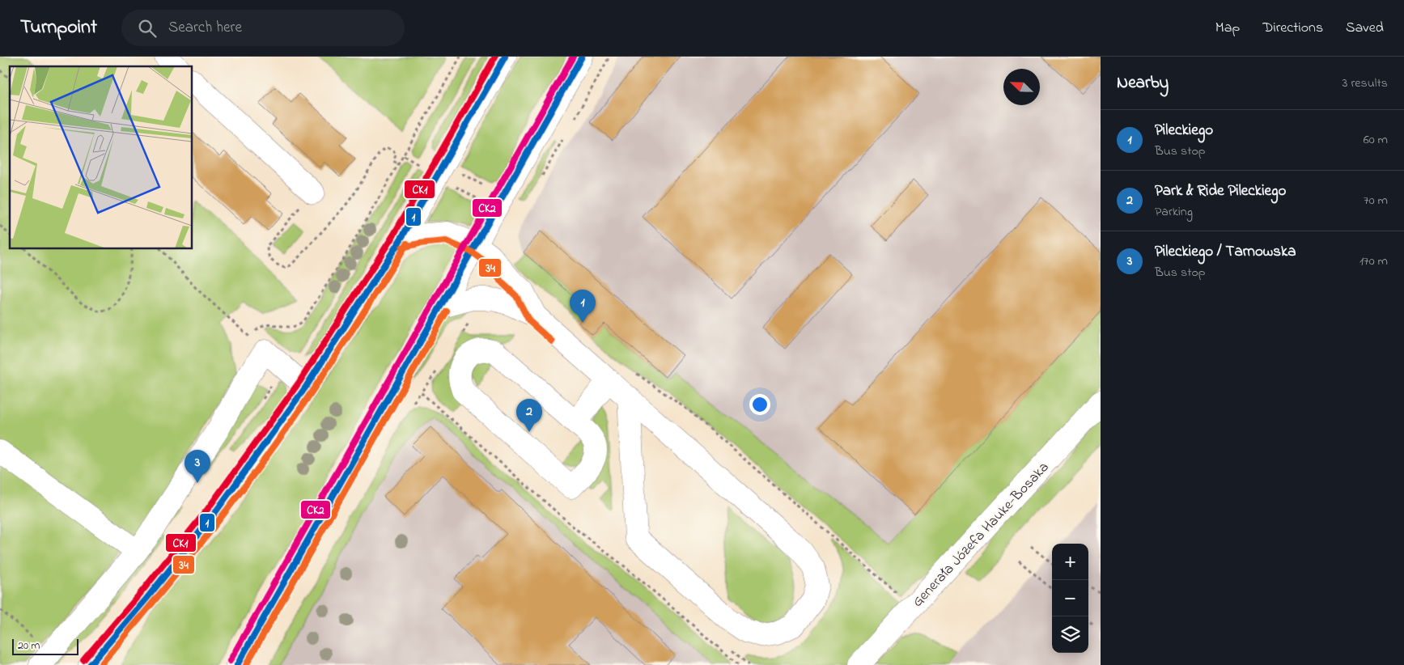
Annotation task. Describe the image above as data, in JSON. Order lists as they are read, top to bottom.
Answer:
{
  "streets": {
    "main road": ["Generała Józefa Hauke-Bosaka"]
  },
  "lines": [
    "transit line 1",
    "transit line CK1",
    "transit line CK2",
    "transit line 34"
  ],
  "scale_bar": "20 m",
  "north": "top left",
  "page": {
    "header": "Turnpoint",
    "search": "Search here",
    "nav": ["Map", "Directions", "Saved"],
    "heading": ["Nearby", "3 results"],
    "list": [
      {
        "mark": "1",
        "name": "Pileckiego",
        "note": "Bus stop",
        "value": "60 m"
      },
      {
        "mark": "2",
        "name": "Park & Ride Pileckiego",
        "note": "Parking",
        "value": "70 m"
      },
      {
        "mark": "3",
        "name": "Pileckiego / Tarnowska",
        "note": "Bus stop",
        "value": "170 m"
      }
    ],
    "pins": ["1", "2", "3"],
    "map_buttons": ["+", "−"],
    "scale": "20 m"
  }
}
